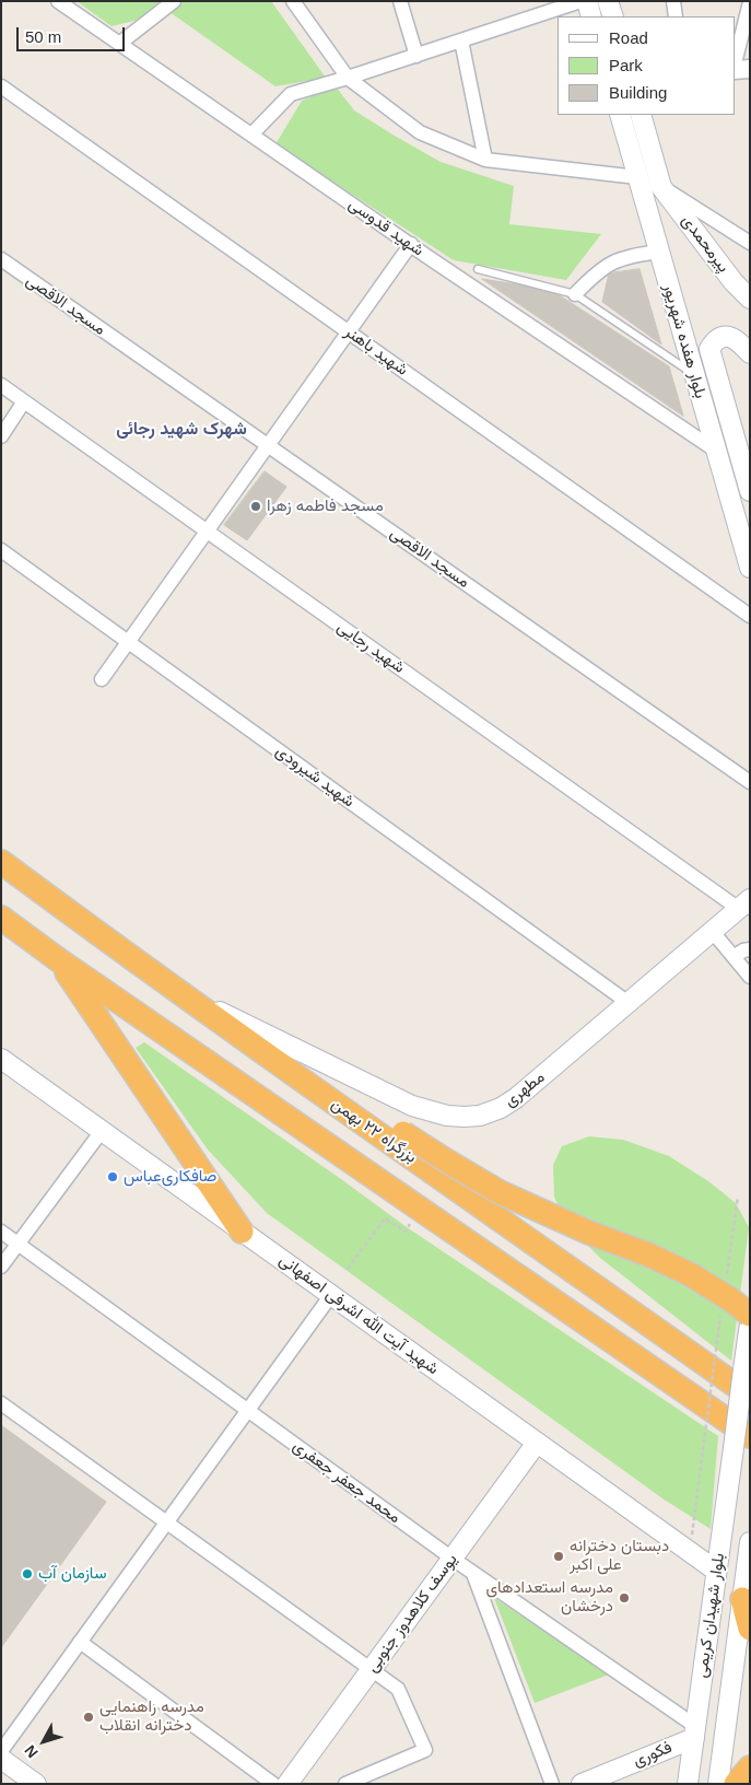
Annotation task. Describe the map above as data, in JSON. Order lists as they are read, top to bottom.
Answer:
{
  "streets": {
    "highway": ["بزرگراه ۲۲ بهمن"],
    "main road": [
      "پیرمحمدی",
      "بلوار هفده شهریور",
      "مطهری",
      "شهید آیت الله اشرفی اصفهانی",
      "یوسف کلاهدوز جنوبی",
      "بلوار شهیدان کریمی",
      "فکوری"
    ],
    "street": [
      "شهید قدوسی",
      "مسجد الاقصی",
      "شهید باهنر",
      "شهید رجایی",
      "شهید شیرودی",
      "محمد جعفر جعفری"
    ]
  },
  "crossings": [
    ["شهید قدوسی", "بلوار هفده شهریور"],
    ["شهید رجایی", "مطهری"],
    ["شهید شیرودی", "مطهری"],
    ["شهید آیت الله اشرفی اصفهانی", "یوسف کلاهدوز جنوبی"],
    ["شهید آیت الله اشرفی اصفهانی", "بلوار شهیدان کریمی"],
    ["محمد جعفر جعفری", "یوسف کلاهدوز جنوبی"],
    ["محمد جعفر جعفری", "بلوار شهیدان کریمی"],
    ["محمد جعفر جعفری", "فکوری"],
    ["بلوار شهیدان کریمی", "فکوری"]
  ],
  "districts": ["شهرک شهید رجائی"],
  "places": [
    "مسجد فاطمه زهرا",
    "صافکاری‌عباس",
    "دبستان دخترانه علی اکبر",
    "سازمان آب",
    "مدرسه استعدادهای درخشان",
    "مدرسه راهنمایی دخترانه انقلاب"
  ],
  "legend": ["Road", "Park", "Building"],
  "scale_bar": "50 m",
  "north": "bottom left"
}
